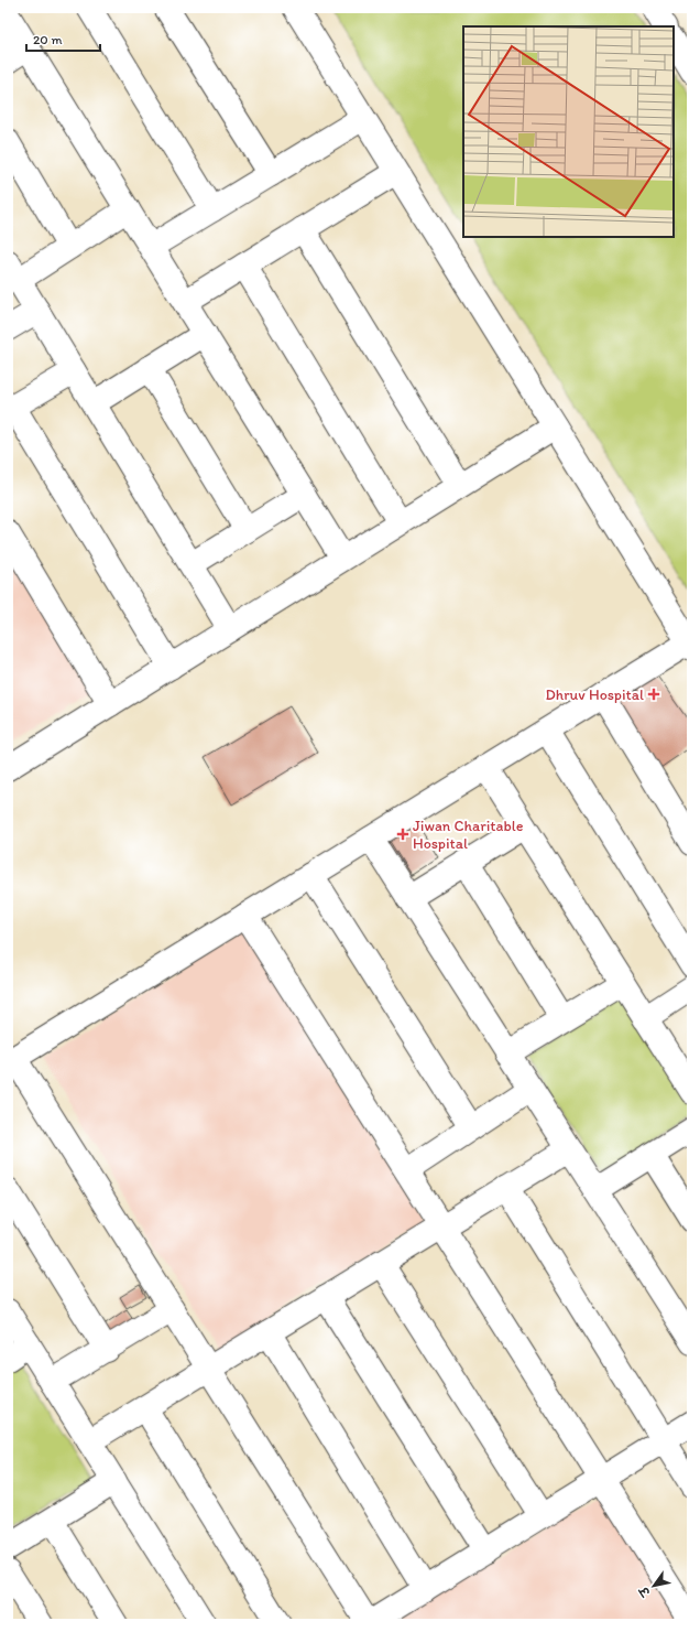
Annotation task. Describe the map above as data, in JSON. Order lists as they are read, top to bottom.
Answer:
{
  "places": {
    "health": ["Dhruv Hospital", "Jiwan Charitable Hospital"]
  },
  "scale_bar": "20 m",
  "north": "bottom left"
}
